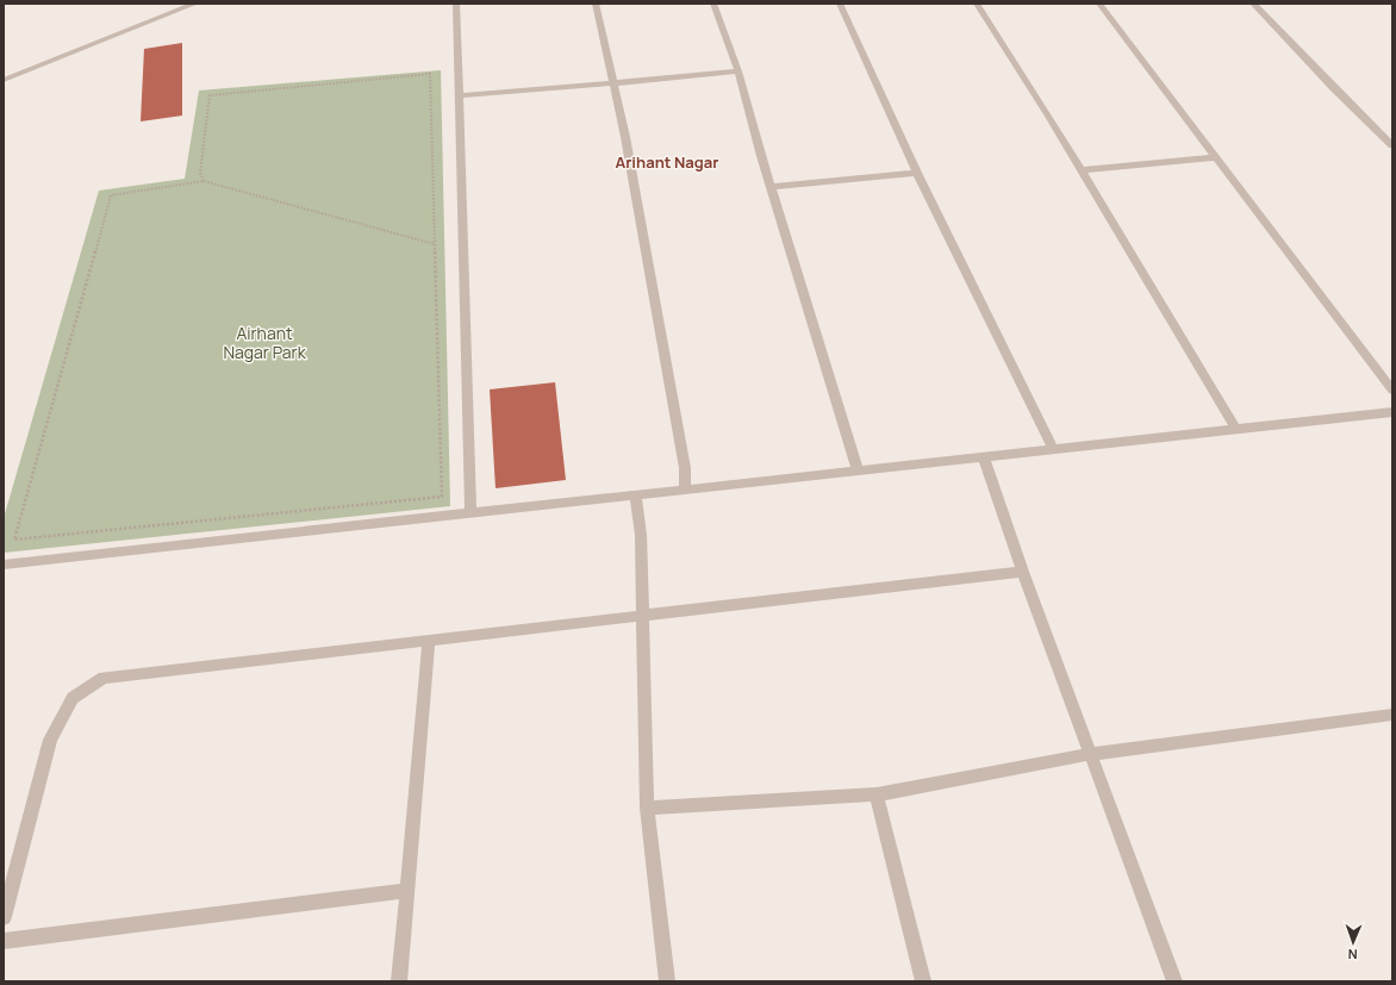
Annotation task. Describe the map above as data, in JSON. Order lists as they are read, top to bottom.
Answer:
{
  "districts": ["Arihant Nagar"],
  "parks": ["Airhant Nagar Park"],
  "north": "bottom"
}
